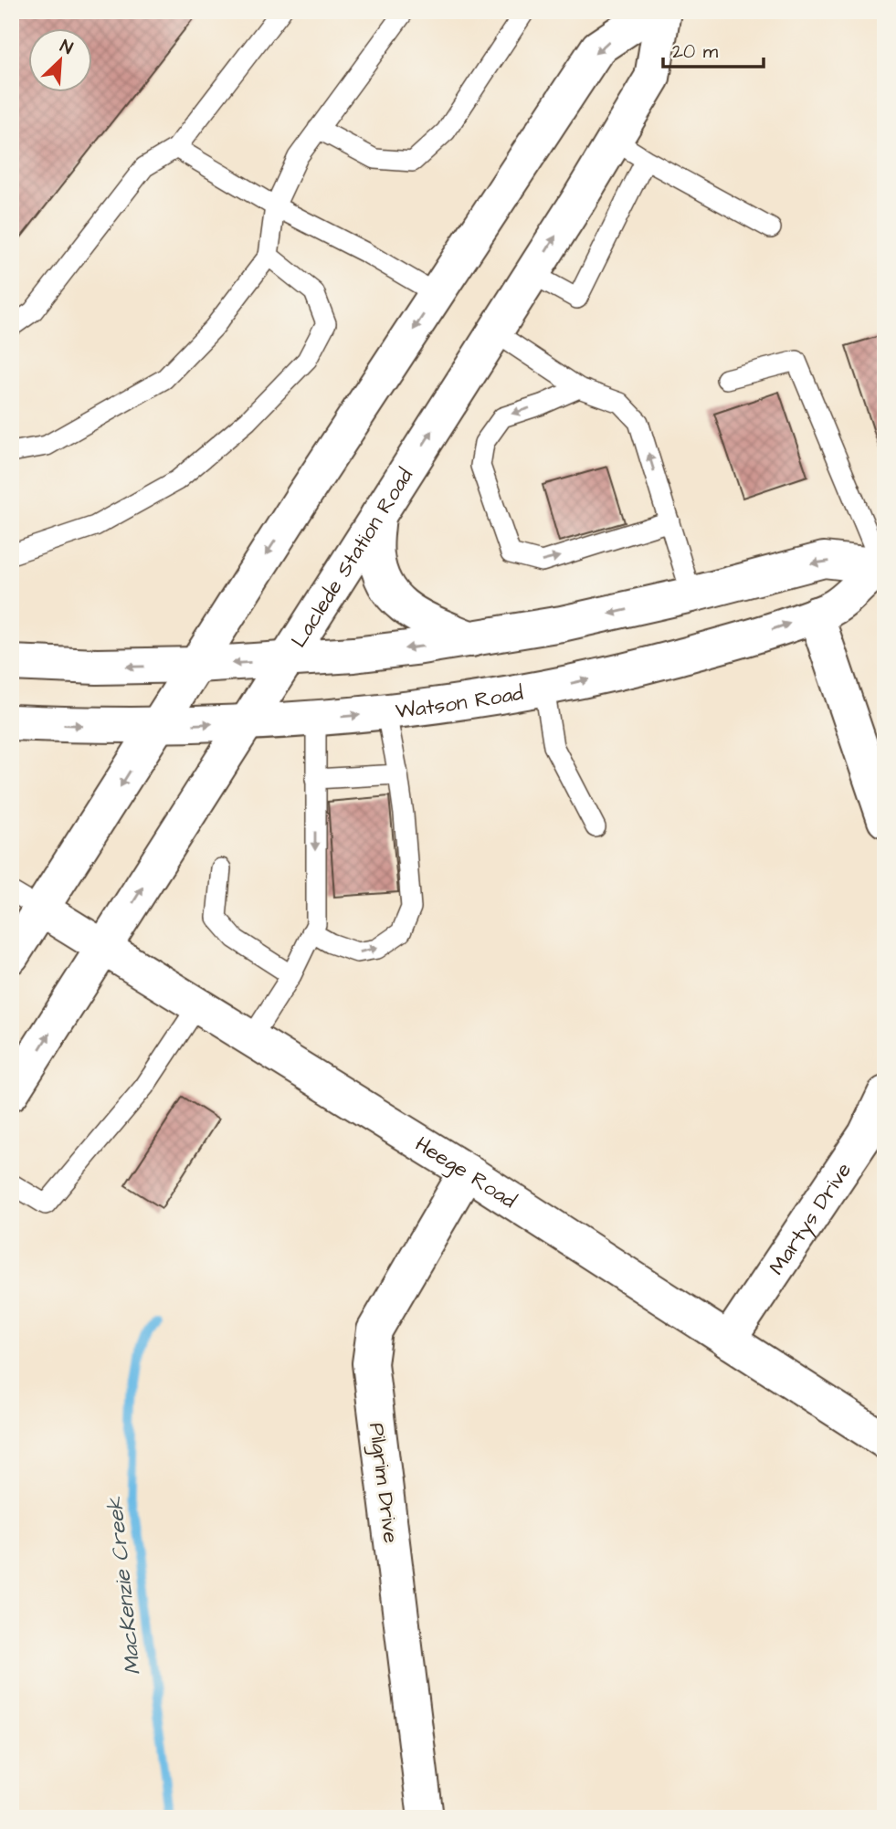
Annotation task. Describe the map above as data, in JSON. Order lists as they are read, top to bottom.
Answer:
{
  "streets": {
    "main road": [
      "Laclede Station Road",
      "Watson Road",
      "Heege Road",
      "Martys Drive",
      "Pilgrim Drive"
    ]
  },
  "crossings": [
    ["Laclede Station Road", "Watson Road"],
    ["Laclede Station Road", "Heege Road"],
    ["Heege Road", "Martys Drive"],
    ["Heege Road", "Pilgrim Drive"]
  ],
  "water": ["MacKenzie Creek"],
  "scale_bar": "20 m",
  "north": "top right"
}
